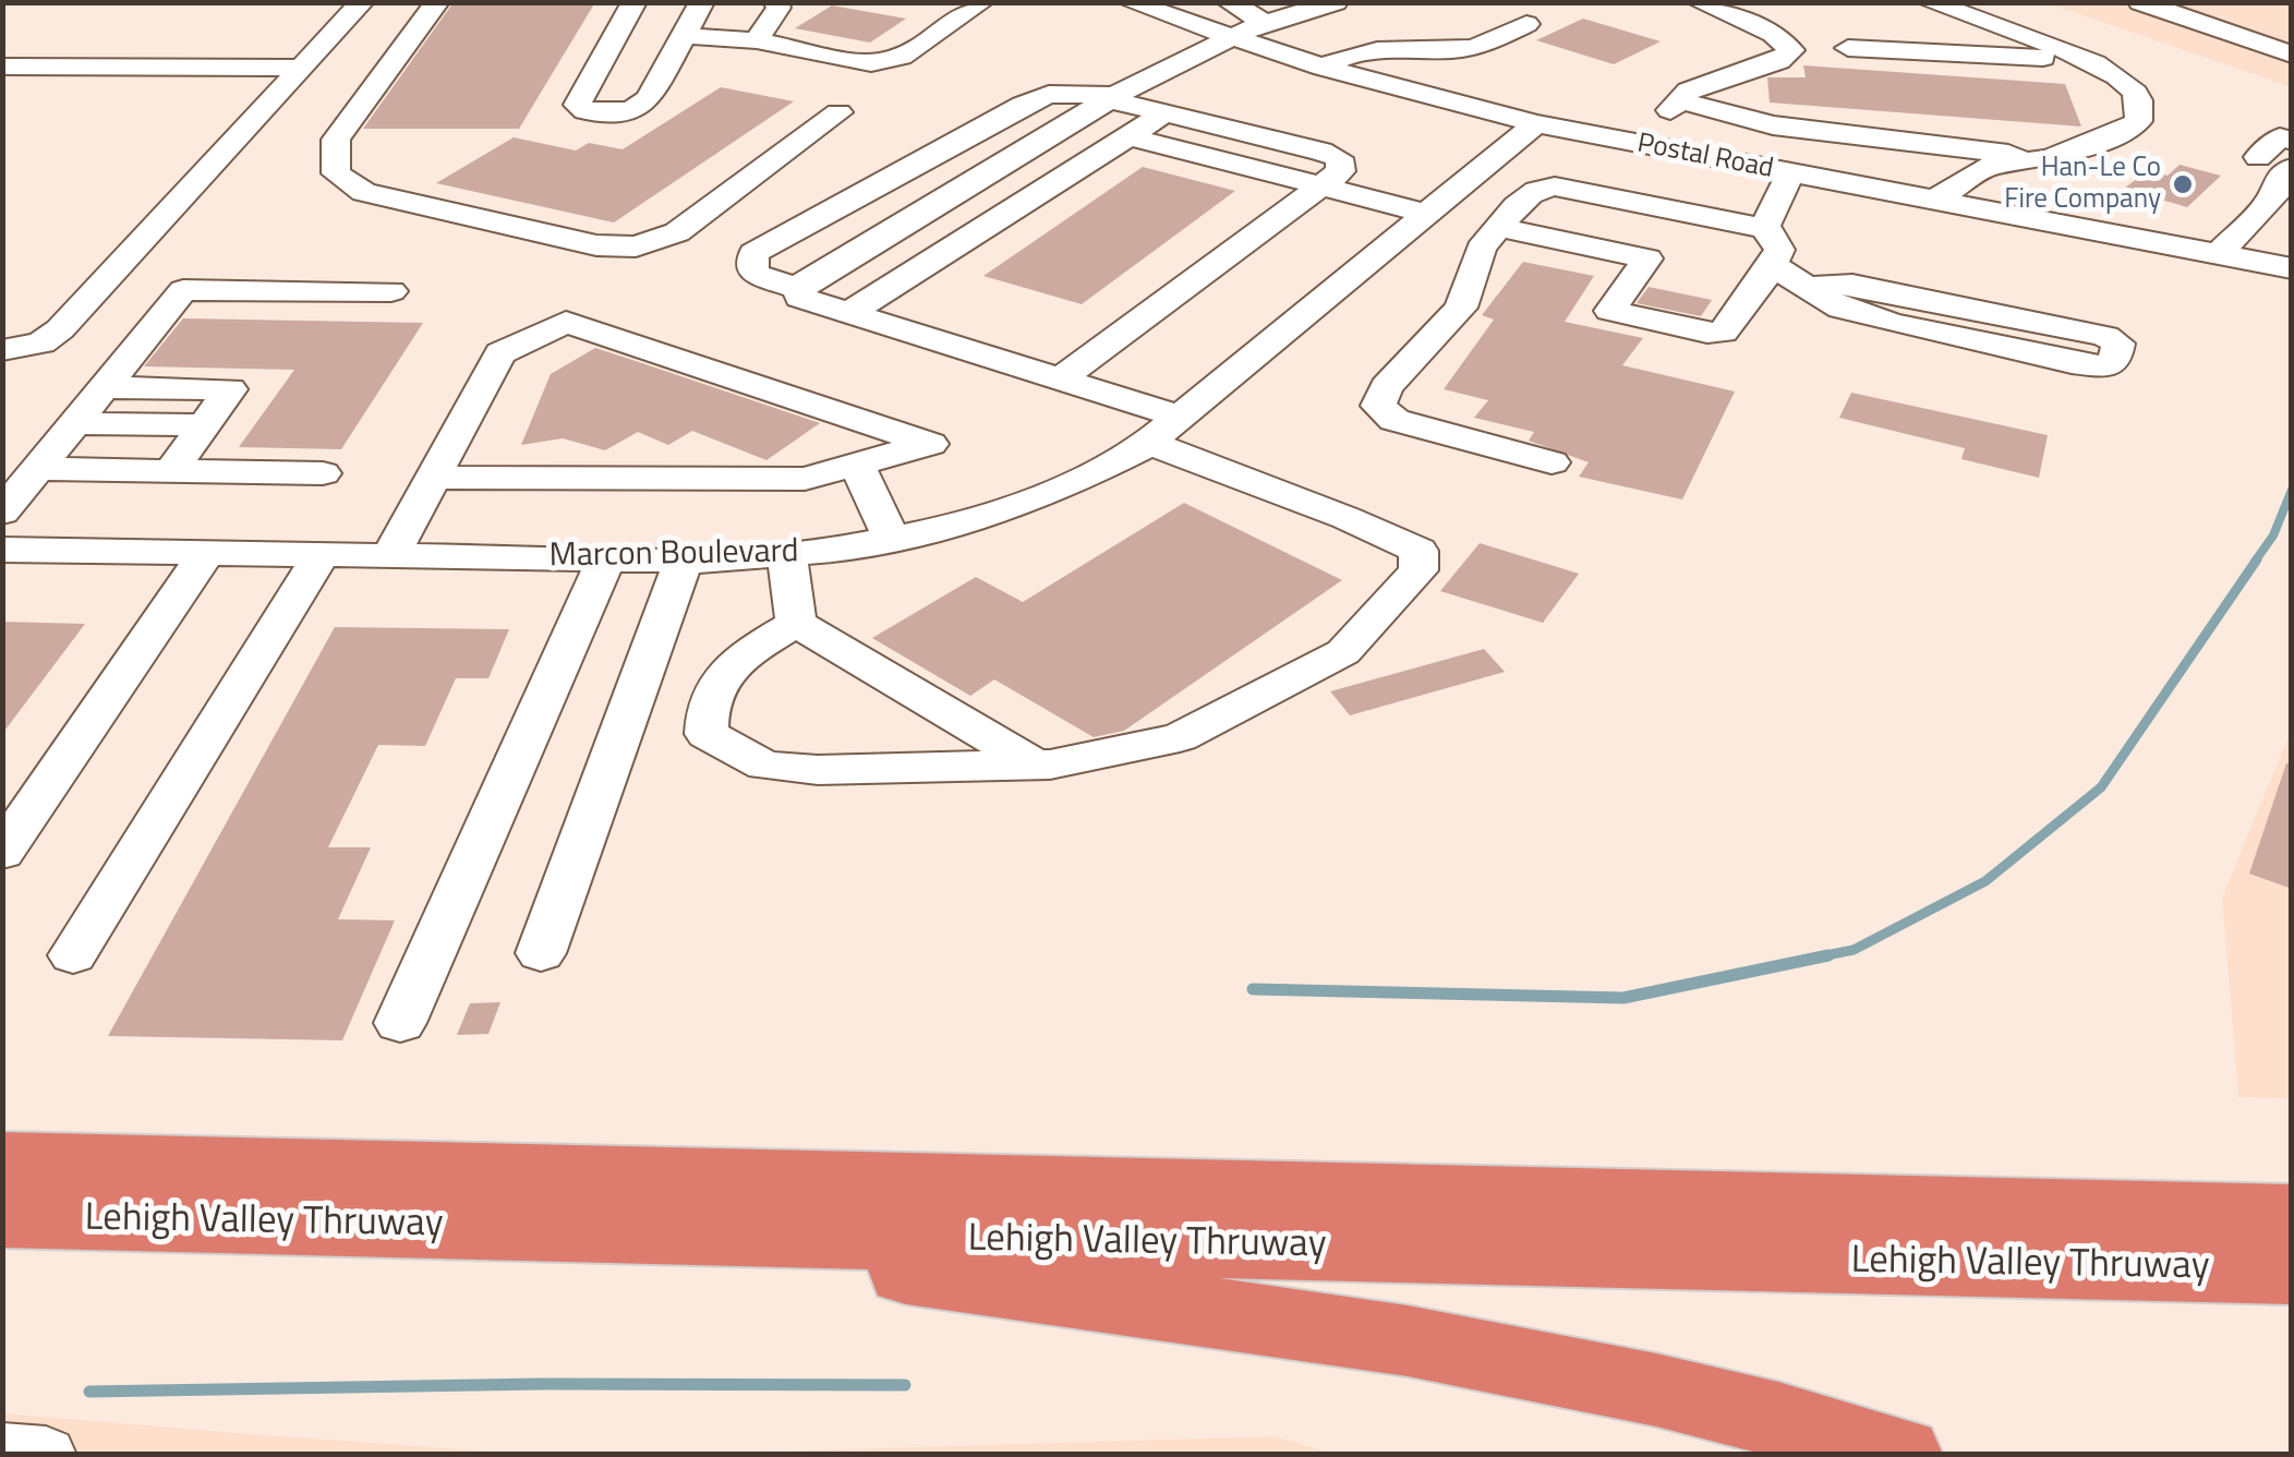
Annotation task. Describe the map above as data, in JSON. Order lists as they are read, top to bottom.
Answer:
{
  "streets": {
    "highway": ["Lehigh Valley Thruway"],
    "street": ["Postal Road", "Marcon Boulevard"]
  },
  "crossings": [
    ["Postal Road", "Marcon Boulevard"]
  ],
  "places": ["Han-Le Co Fire Company"]
}
